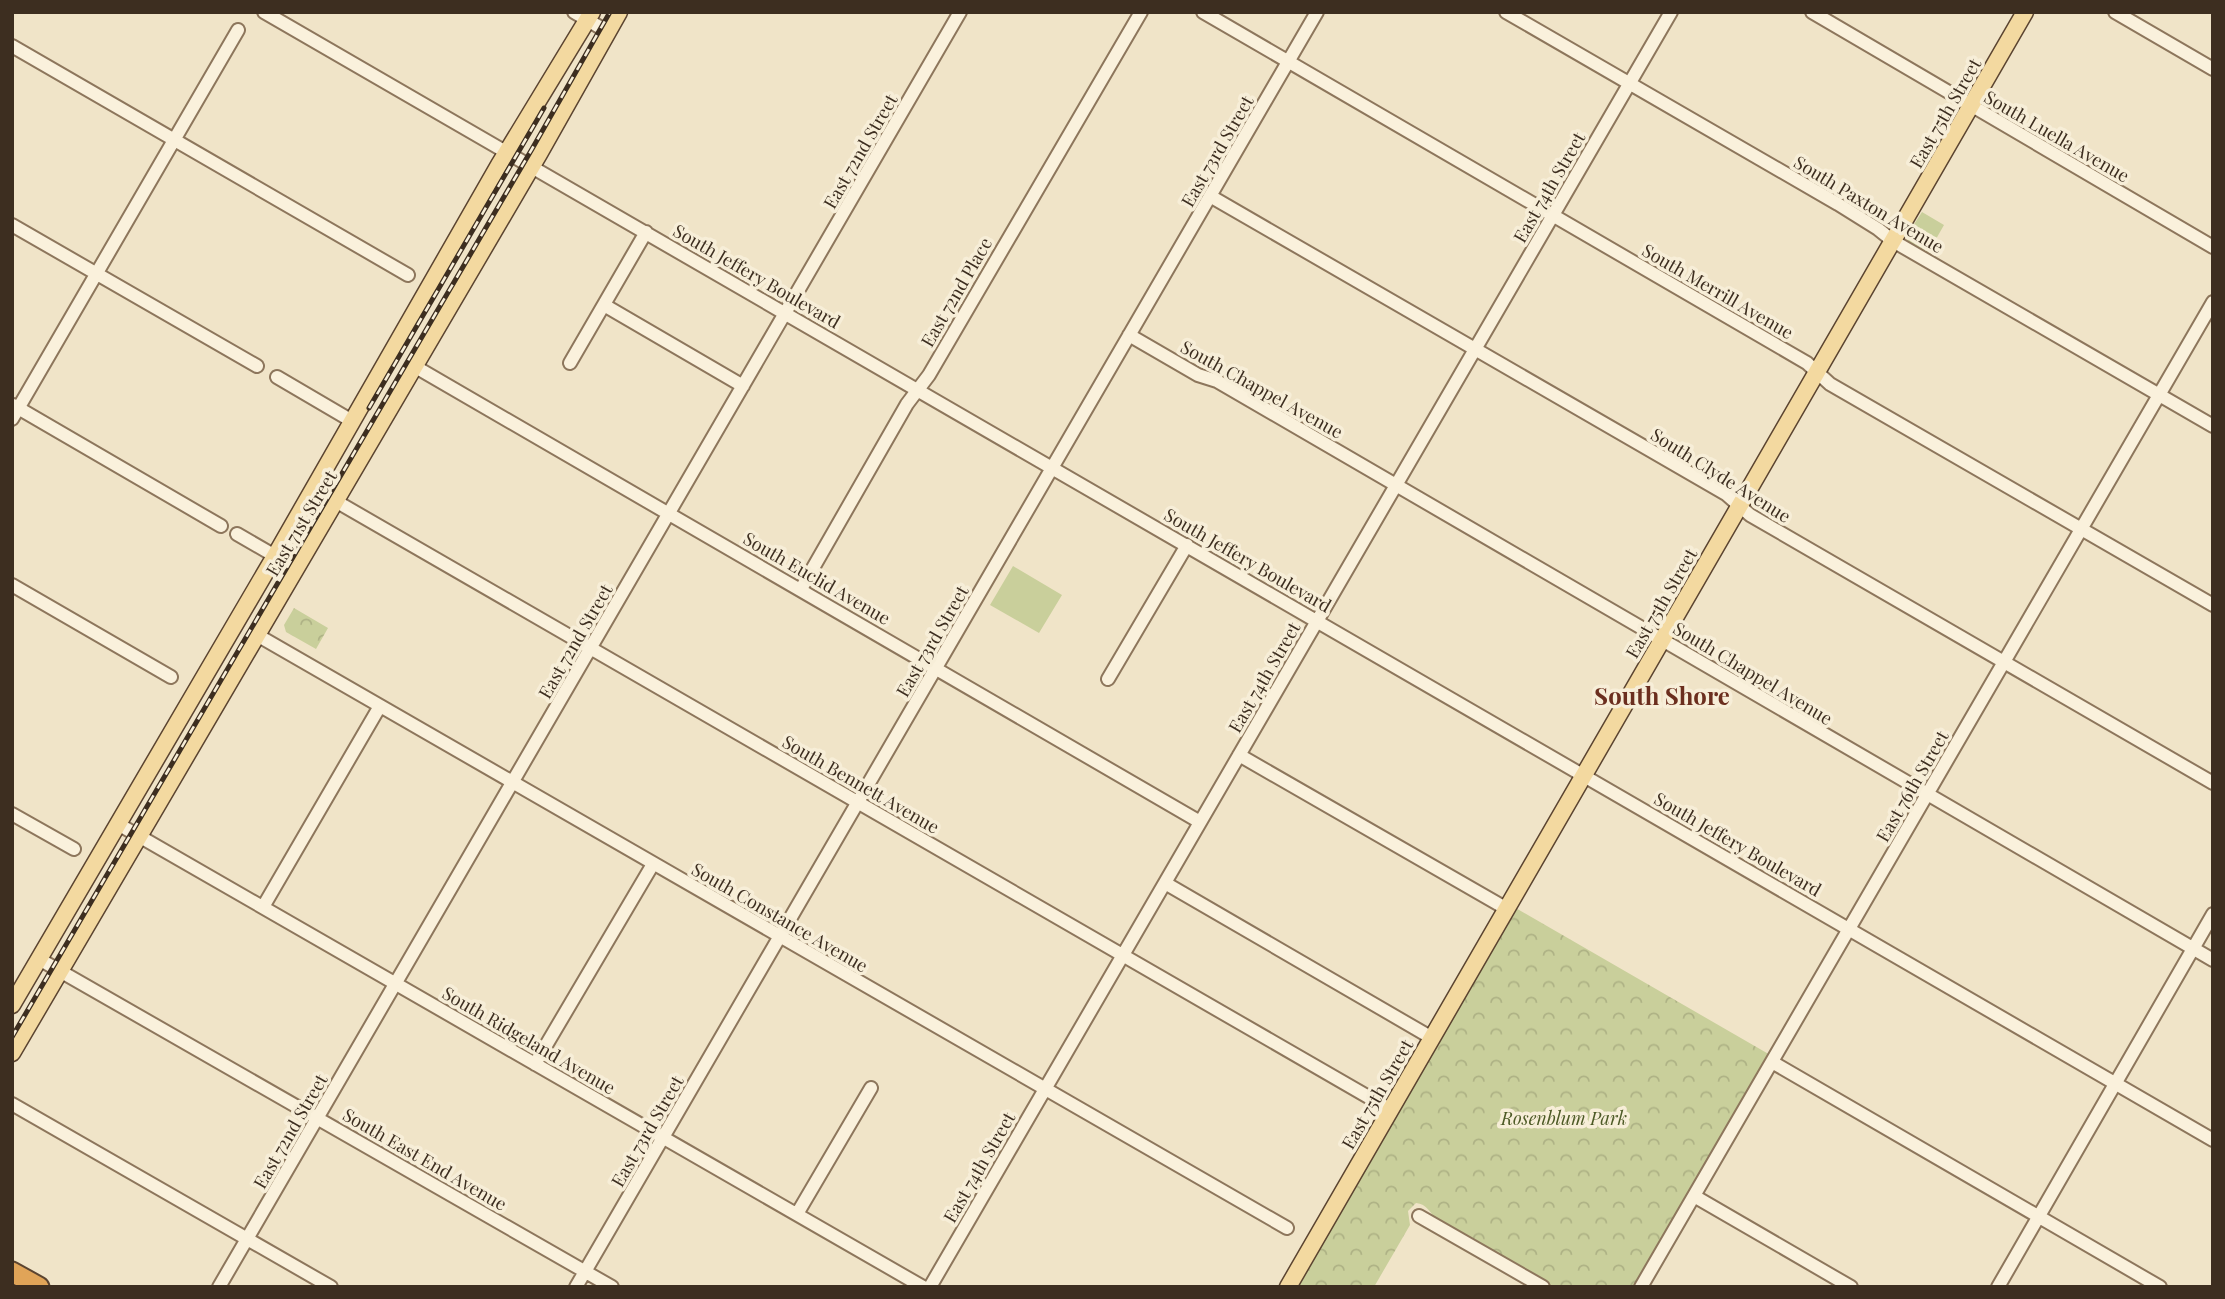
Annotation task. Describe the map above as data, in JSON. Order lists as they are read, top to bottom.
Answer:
{
  "streets": {
    "main road": ["East 75th Street", "East 71st Street"],
    "street": [
      "South Luella Avenue",
      "East 72nd Street",
      "East 73rd Street",
      "East 74th Street",
      "South Paxton Avenue",
      "South Jeffery Boulevard",
      "South Merrill Avenue",
      "East 72nd Place",
      "South Chappel Avenue",
      "South Clyde Avenue",
      "South Euclid Avenue",
      "South Bennett Avenue",
      "East 76th Street",
      "South Constance Avenue",
      "South Ridgeland Avenue",
      "South East End Avenue"
    ]
  },
  "crossings": [
    ["East 75th Street", "South Luella Avenue"],
    ["East 75th Street", "South Paxton Avenue"],
    ["East 75th Street", "South Jeffery Boulevard"],
    ["East 75th Street", "South Merrill Avenue"],
    ["East 75th Street", "South Chappel Avenue"],
    ["East 75th Street", "South Clyde Avenue"],
    ["East 75th Street", "South Bennett Avenue"],
    ["East 72nd Street", "South Jeffery Boulevard"],
    ["East 72nd Street", "South Euclid Avenue"],
    ["East 72nd Street", "South Bennett Avenue"],
    ["East 72nd Street", "South Constance Avenue"],
    ["East 72nd Street", "South Ridgeland Avenue"],
    ["East 72nd Street", "South East End Avenue"],
    ["East 73rd Street", "South Jeffery Boulevard"],
    ["East 73rd Street", "South Merrill Avenue"],
    ["East 73rd Street", "South Chappel Avenue"],
    ["East 73rd Street", "South Clyde Avenue"],
    ["East 73rd Street", "South Euclid Avenue"],
    ["East 73rd Street", "South Bennett Avenue"],
    ["East 73rd Street", "South Constance Avenue"],
    ["East 73rd Street", "South Ridgeland Avenue"],
    ["East 73rd Street", "South East End Avenue"],
    ["East 74th Street", "South Paxton Avenue"],
    ["East 74th Street", "South Jeffery Boulevard"],
    ["East 74th Street", "South Merrill Avenue"],
    ["East 74th Street", "South Chappel Avenue"],
    ["East 74th Street", "South Clyde Avenue"],
    ["East 74th Street", "South Euclid Avenue"],
    ["East 74th Street", "South Bennett Avenue"],
    ["East 74th Street", "South Constance Avenue"],
    ["South Paxton Avenue", "East 76th Street"],
    ["South Jeffery Boulevard", "East 72nd Place"],
    ["South Jeffery Boulevard", "East 71st Street"],
    ["South Jeffery Boulevard", "East 76th Street"],
    ["South Merrill Avenue", "East 76th Street"],
    ["East 72nd Place", "South Euclid Avenue"],
    ["South Chappel Avenue", "East 76th Street"],
    ["South Clyde Avenue", "East 76th Street"],
    ["East 71st Street", "South Euclid Avenue"],
    ["East 71st Street", "South Bennett Avenue"],
    ["East 71st Street", "South Constance Avenue"],
    ["East 71st Street", "South Ridgeland Avenue"],
    ["East 71st Street", "South East End Avenue"]
  ],
  "districts": ["South Shore"],
  "parks": ["Rosenblum Park"]
}
